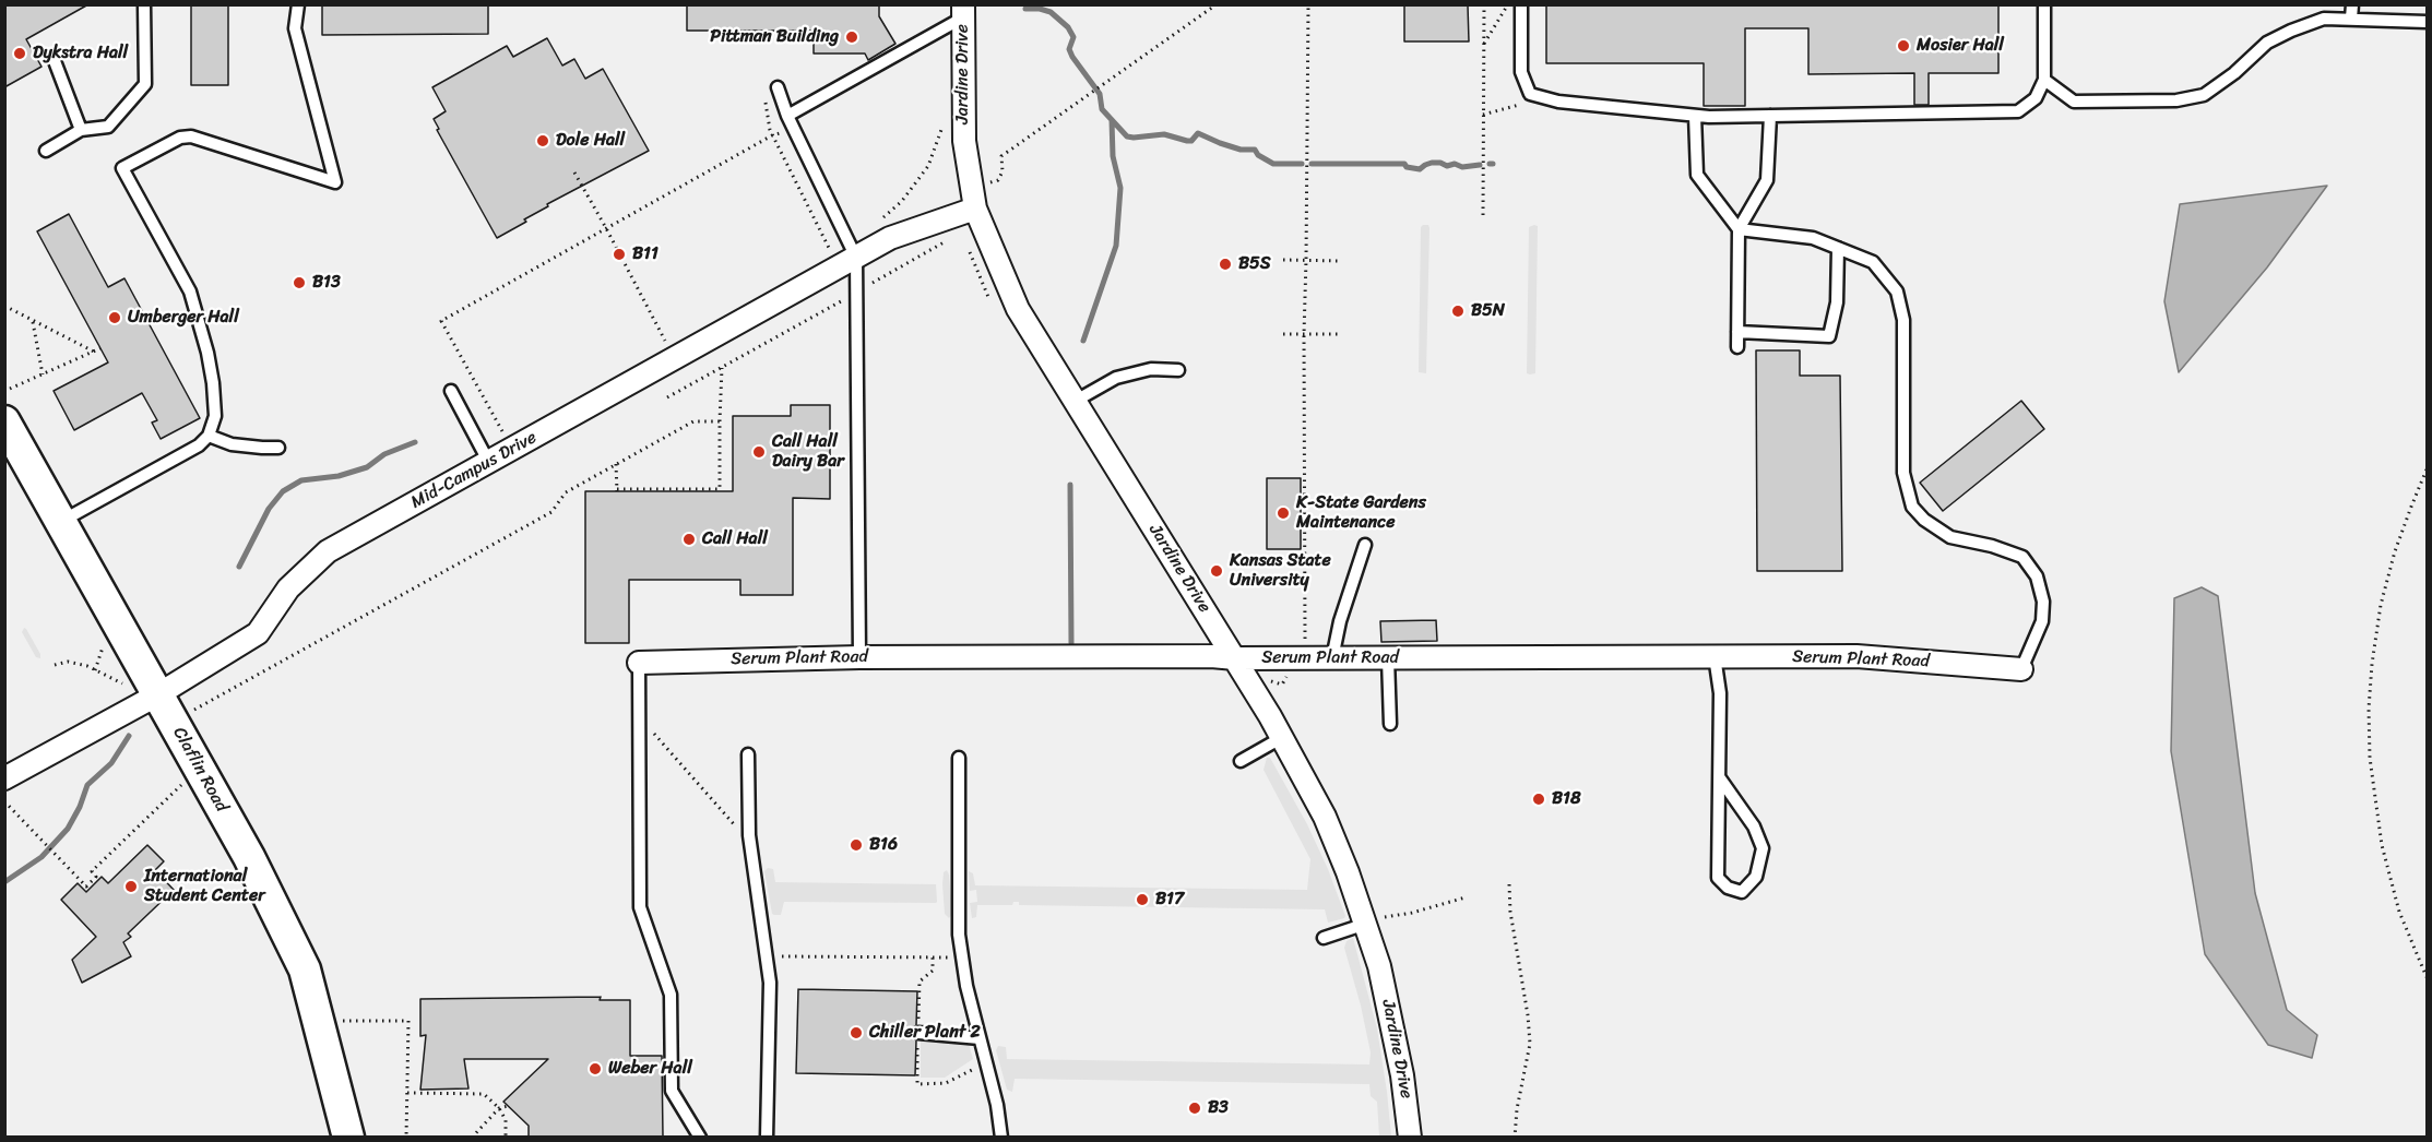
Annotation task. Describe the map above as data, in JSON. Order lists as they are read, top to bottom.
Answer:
{
  "streets": {
    "street": [
      "Jardine Drive",
      "Mid-Campus Drive",
      "Serum Plant Road",
      "Claflin Road"
    ]
  },
  "crossings": [
    ["Jardine Drive", "Mid-Campus Drive"],
    ["Jardine Drive", "Serum Plant Road"],
    ["Mid-Campus Drive", "Claflin Road"]
  ],
  "places": [
    "Pittman Building",
    "Mosier Hall",
    "Dykstra Hall",
    "Dole Hall",
    "B11",
    "B5S",
    "B13",
    "B5N",
    "Umberger Hall",
    "Call Hall Dairy Bar",
    "K-State Gardens Maintenance",
    "Call Hall",
    "Kansas State University",
    "B18",
    "B16",
    "International Student Center",
    "B17",
    "Chiller Plant 2",
    "Weber Hall",
    "B3"
  ]
}
